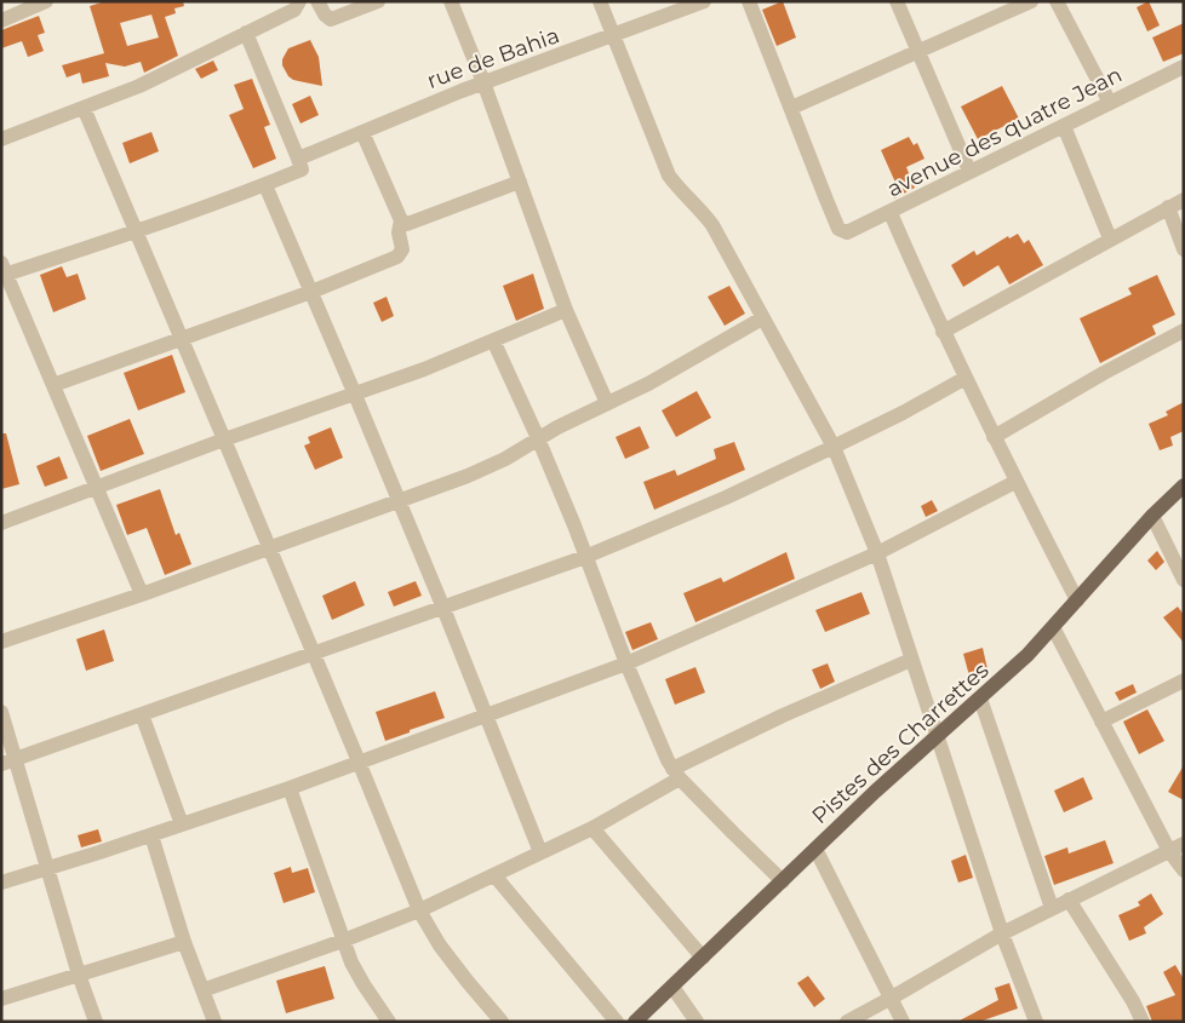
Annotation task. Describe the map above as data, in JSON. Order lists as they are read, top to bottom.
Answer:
{
  "streets": {
    "main road": ["Pistes des Charrettes"],
    "street": ["rue de Bahia", "avenue des quatre Jean"]
  }
}
